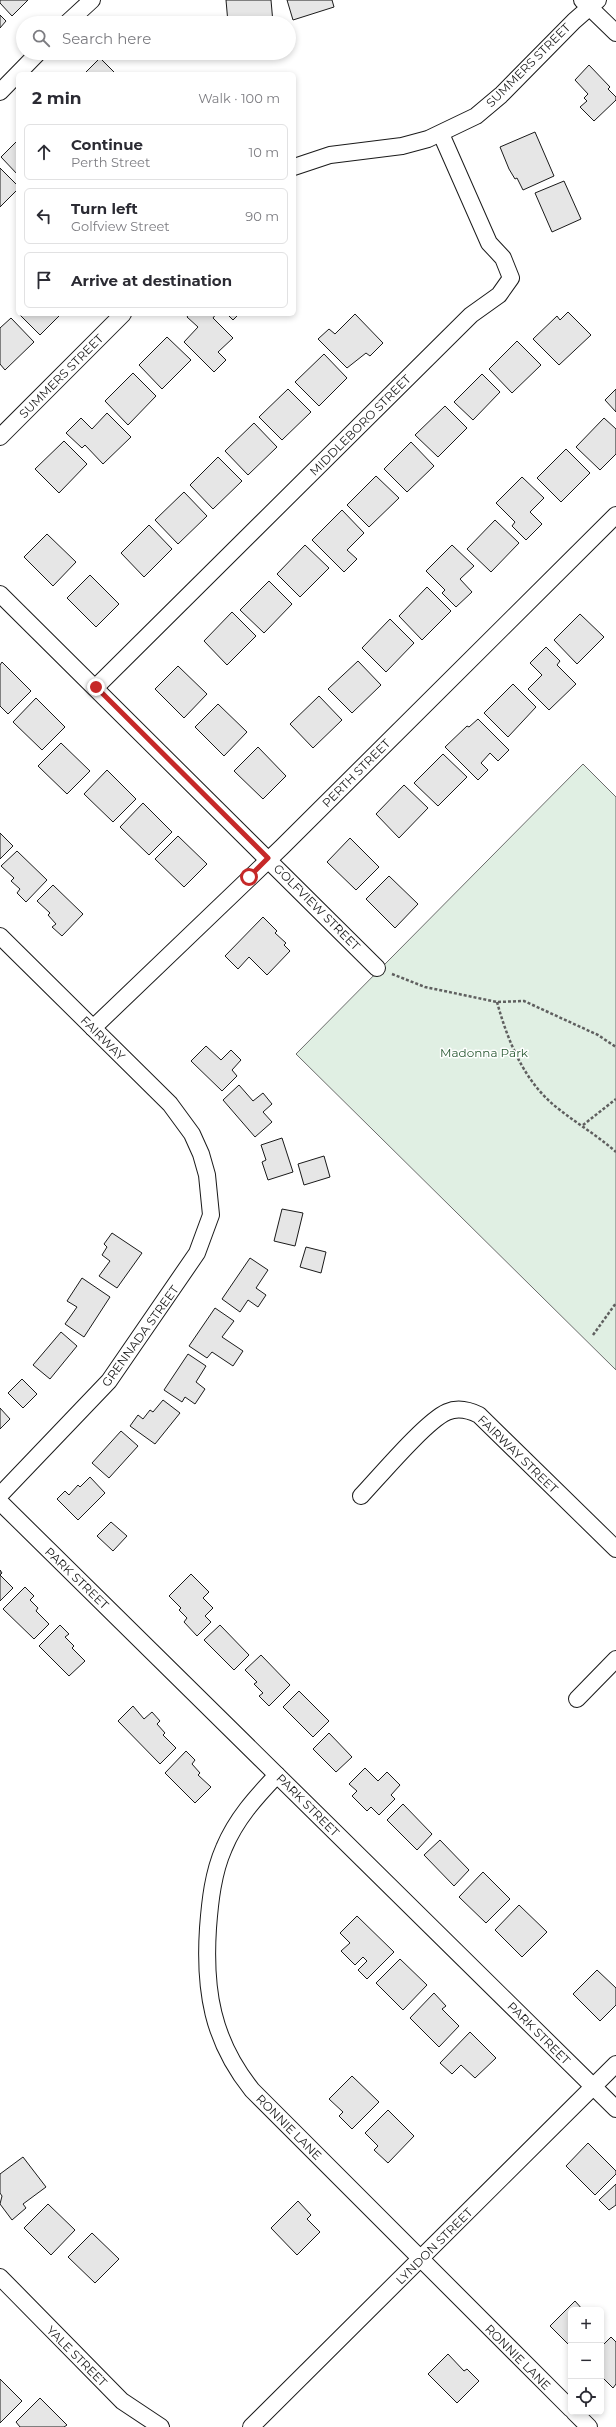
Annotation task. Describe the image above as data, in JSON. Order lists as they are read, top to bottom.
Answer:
{
  "streets": {
    "street": [
      "SUMMERS STREET",
      "MIDDLEBORO STREET",
      "PERTH STREET",
      "GOLFVIEW STREET",
      "FAIRWAY",
      "GRENNADA STREET",
      "FAIRWAY STREET",
      "PARK STREET",
      "RONNIE LANE",
      "LYNDON STREET",
      "YALE STREET"
    ]
  },
  "crossings": [
    ["SUMMERS STREET", "MIDDLEBORO STREET"],
    ["MIDDLEBORO STREET", "GOLFVIEW STREET"],
    ["PERTH STREET", "GOLFVIEW STREET"],
    ["PERTH STREET", "FAIRWAY"],
    ["FAIRWAY", "GRENNADA STREET"],
    ["PARK STREET", "RONNIE LANE"],
    ["PARK STREET", "LYNDON STREET"],
    ["RONNIE LANE", "LYNDON STREET"]
  ],
  "parks": ["Madonna Park"],
  "page": {
    "search": "Search here",
    "heading": ["2 min", "Walk · 100 m"],
    "list": [
      ["Continue", "Perth Street", "10 m"],
      ["Turn left", "Golfview Street", "90 m"],
      "Arrive at destination"
    ],
    "map_buttons": ["+", "−"]
  }
}
